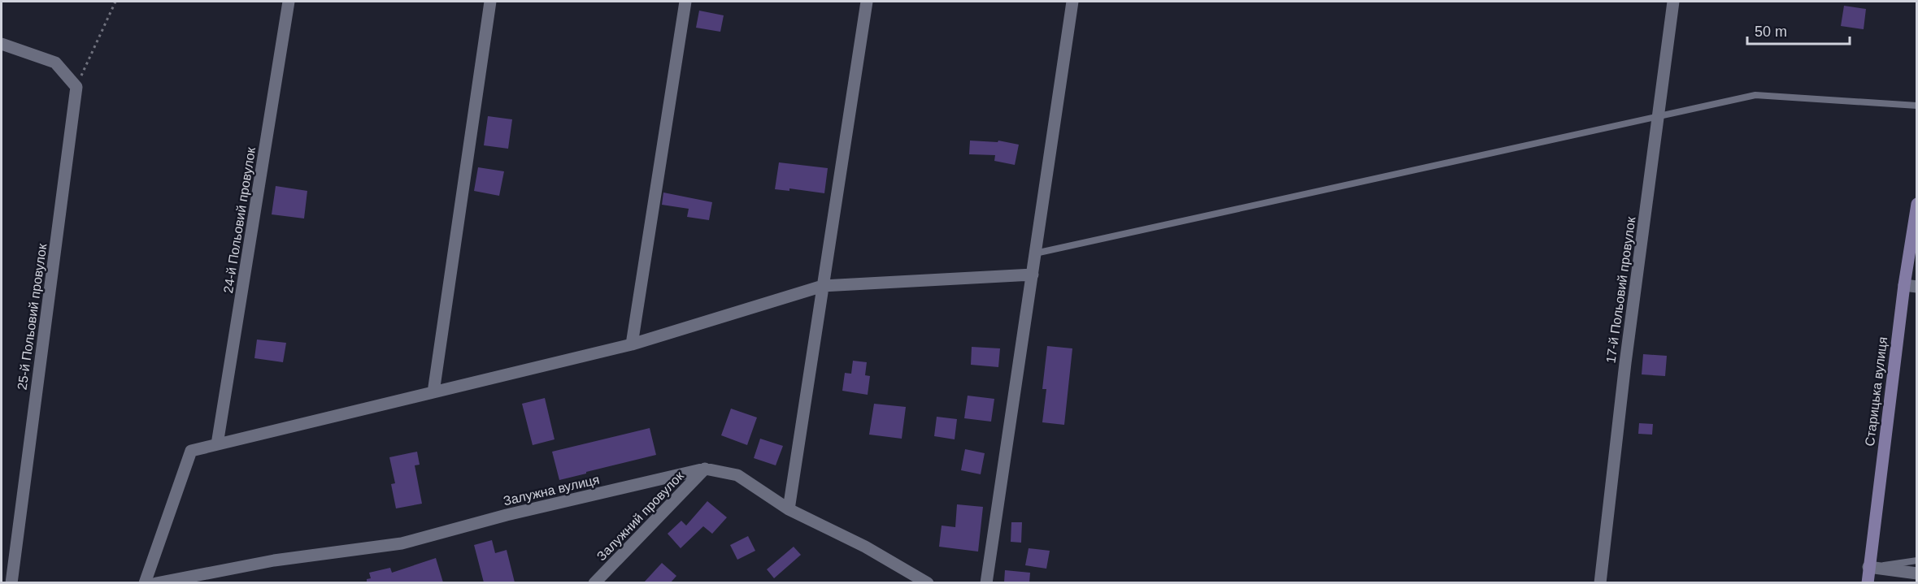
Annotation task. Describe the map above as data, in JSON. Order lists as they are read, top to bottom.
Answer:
{
  "streets": {
    "main road": ["Старицька вулиця"],
    "street": [
      "24-й Польовий провулок",
      "17-й Польовий провулок",
      "25-й Польовий провулок",
      "Залужна вулиця",
      "Залужний провулок"
    ]
  },
  "crossings": [
    ["Залужна вулиця", "Залужний провулок"]
  ],
  "scale_bar": "50 m"
}
